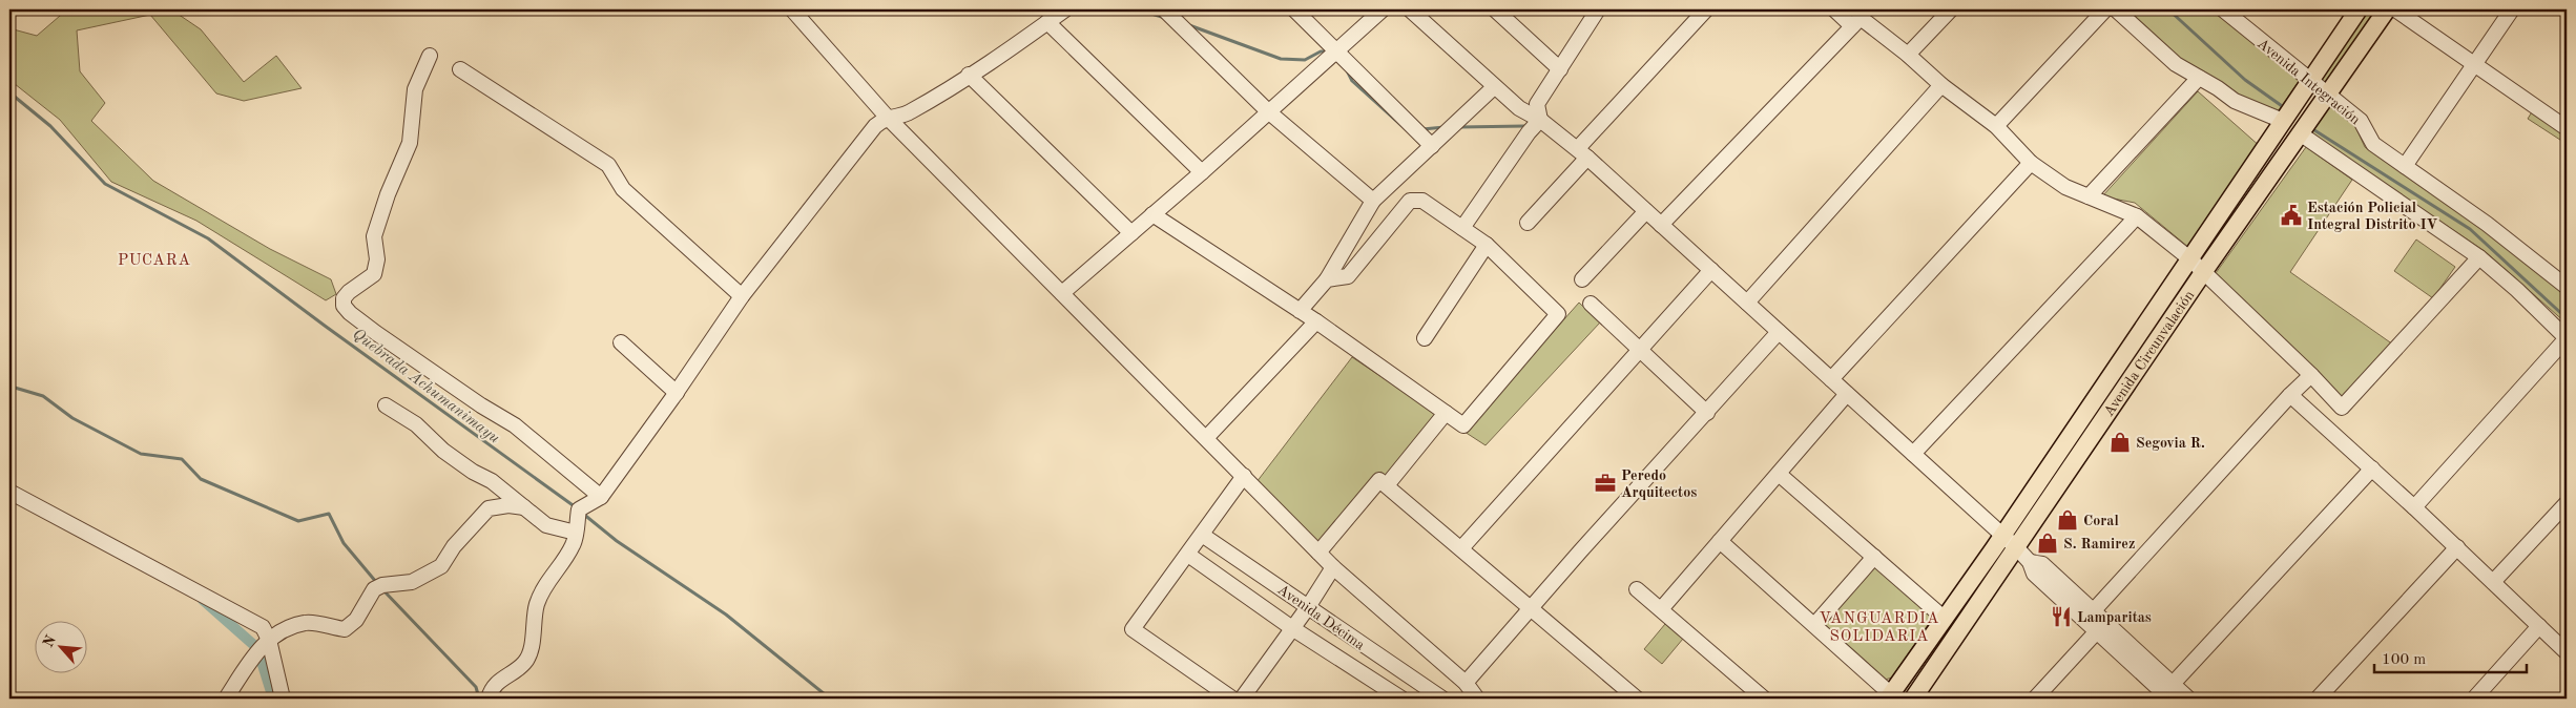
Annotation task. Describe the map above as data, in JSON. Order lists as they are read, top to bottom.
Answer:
{
  "streets": {
    "main road": ["Avenida Circunvalación"],
    "street": ["Avenida Integración", "Avenida Décima"]
  },
  "crossings": [
    ["Avenida Integración", "Avenida Circunvalación"]
  ],
  "districts": ["PUCARA", "VANGUARDIA SOLIDARIA"],
  "water": ["Quebrada Achumanimayu"],
  "places": {
    "public building": ["Estación Policial Integral Distrito IV"],
    "shop": ["Segovia R.", "Coral", "S. Ramirez"],
    "office": ["Peredo Arquitectos"],
    "restaurant": ["Lamparitas"]
  },
  "scale_bar": "100 m",
  "north": "top left"
}
